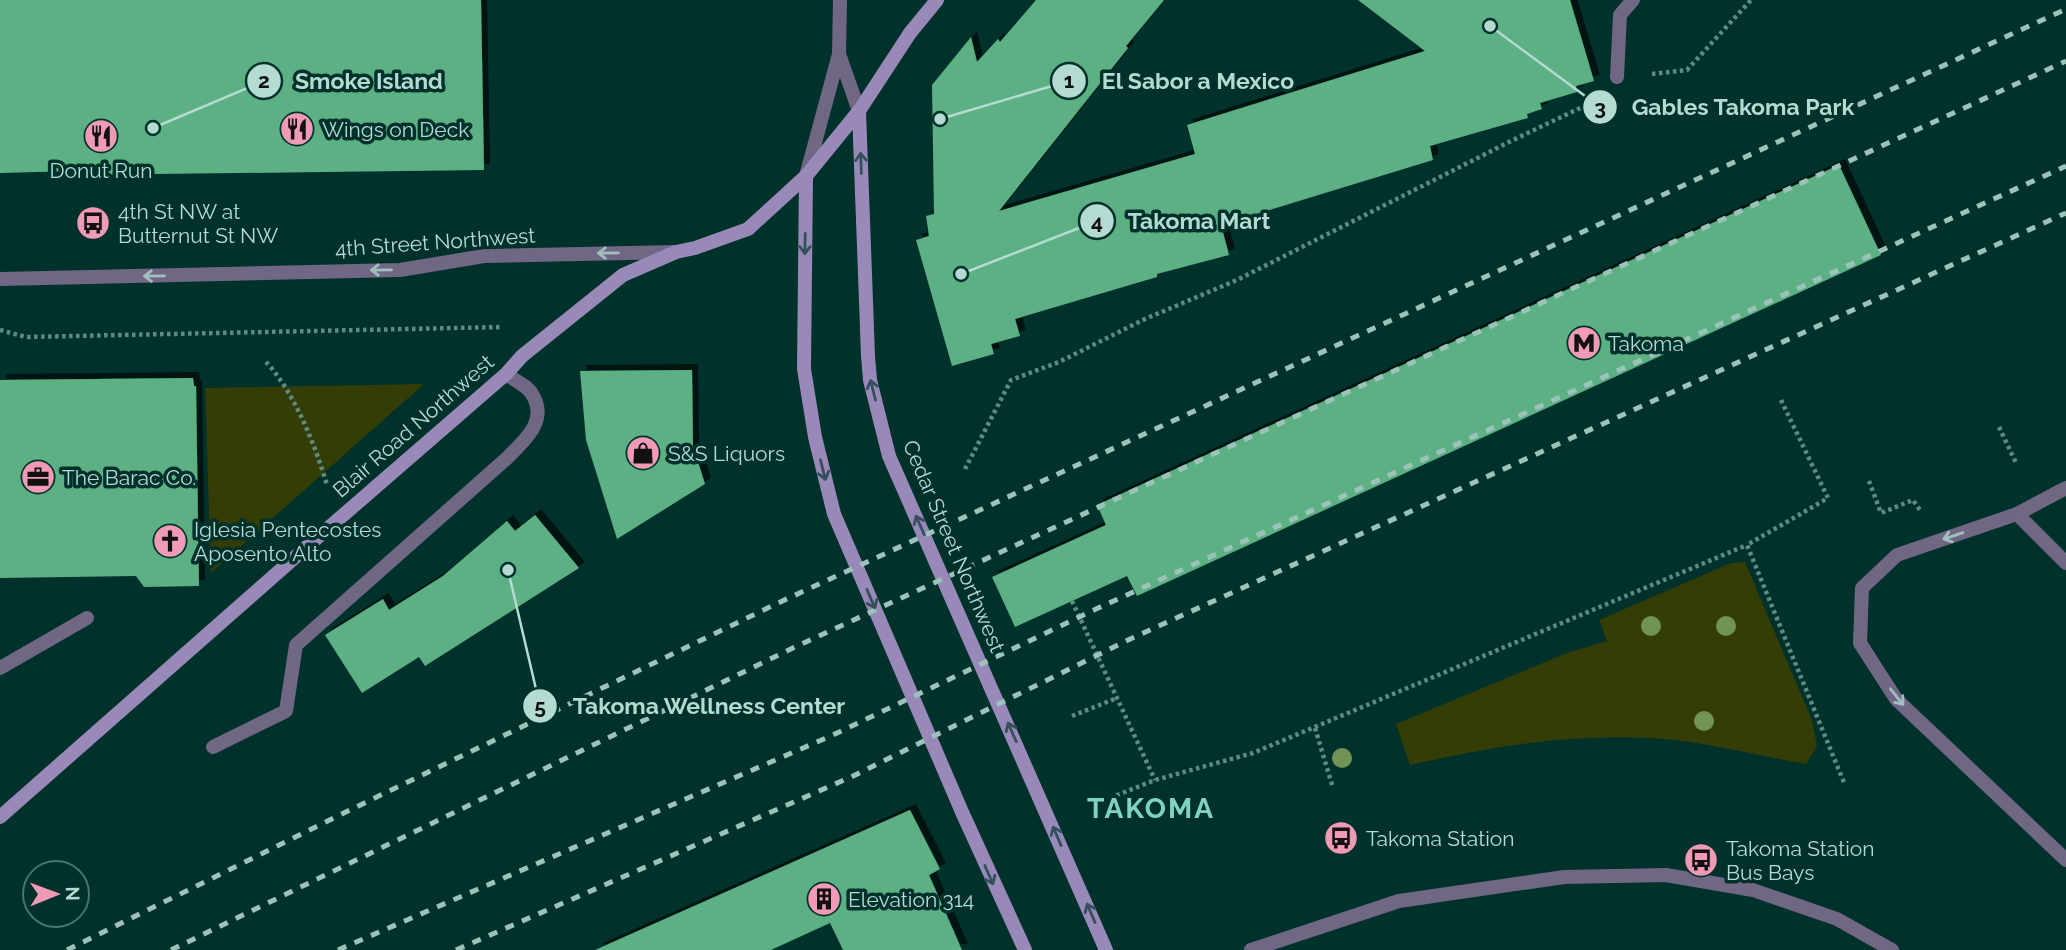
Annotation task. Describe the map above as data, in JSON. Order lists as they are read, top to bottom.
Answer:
{
  "streets": {
    "main road": ["4th Street Northwest", "Blair Road Northwest", "Cedar Street Northwest"]
  },
  "crossings": [
    ["4th Street Northwest", "Blair Road Northwest"],
    ["4th Street Northwest", "Cedar Street Northwest"]
  ],
  "one_way": ["4th Street Northwest"],
  "districts": ["TAKOMA"],
  "places": {
    "other": [
      "Gables Takoma Park",
      "El Sabor a Mexico",
      "Smoke Island",
      "Takoma Mart",
      "Takoma Wellness Center"
    ],
    "restaurant": ["Wings on Deck", "Donut Run"],
    "bus stop": ["4th St NW at Butternut St NW", "Takoma Station", "Takoma Station Bus Bays"],
    "metro station": ["Takoma"],
    "shop": ["S&S Liquors"],
    "office": ["The Barac Co."],
    "church": ["Iglesia Pentecostes Aposento Alto"],
    "building": ["Elevation 314"]
  },
  "north": "right"
}
